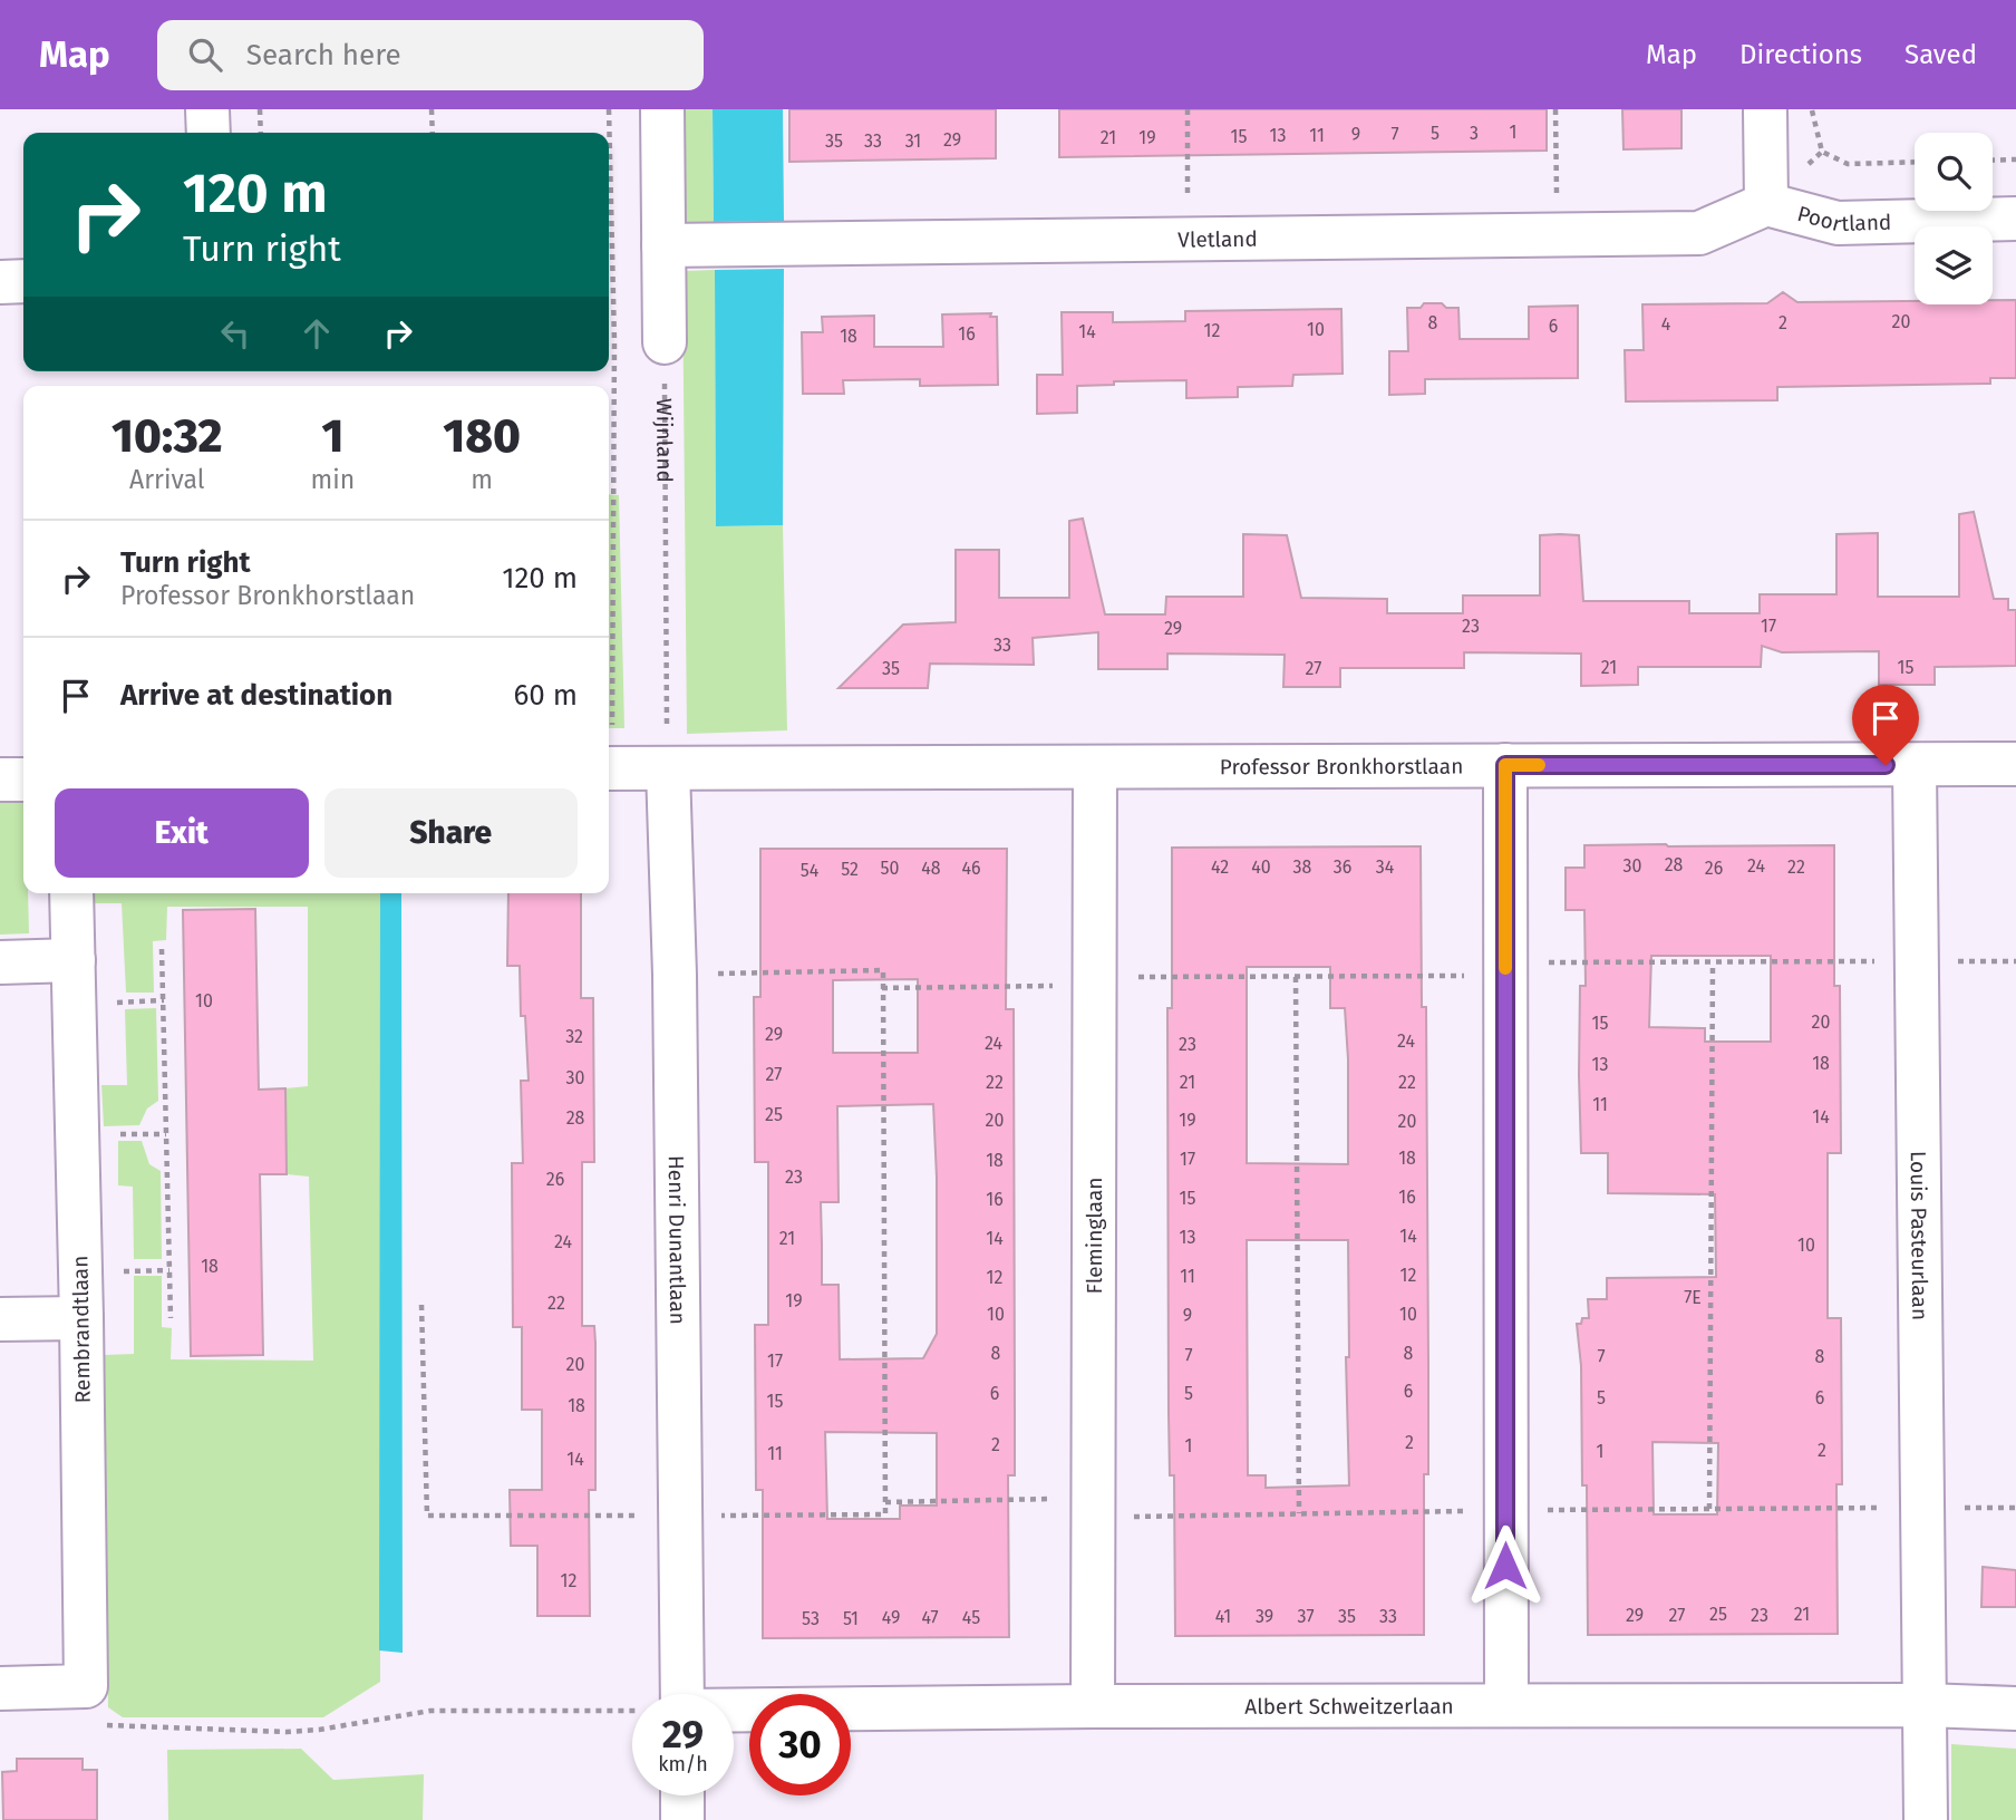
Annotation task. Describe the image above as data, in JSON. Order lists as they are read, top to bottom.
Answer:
{
  "streets": {
    "street": [
      "Poortland",
      "Vletland",
      "Professor Bronkhorstlaan",
      "Louis Pasteurlaan",
      "Fleminglaan",
      "Henri Dunantlaan",
      "Rembrandtlaan",
      "Albert Schweitzerlaan"
    ],
    "path": ["Wijnland"]
  },
  "crossings": [
    ["Poortland", "Vletland"],
    ["Wijnland", "Professor Bronkhorstlaan"],
    ["Wijnland", "Henri Dunantlaan"],
    ["Professor Bronkhorstlaan", "Louis Pasteurlaan"],
    ["Professor Bronkhorstlaan", "Fleminglaan"],
    ["Professor Bronkhorstlaan", "Henri Dunantlaan"],
    ["Louis Pasteurlaan", "Albert Schweitzerlaan"],
    ["Fleminglaan", "Albert Schweitzerlaan"]
  ],
  "house_numbers": [
    "1",
    "5",
    "3",
    "9",
    "7",
    "13",
    "11",
    "15",
    "21",
    "19",
    "29",
    "35",
    "33",
    "31",
    "20",
    "8",
    "2",
    "4",
    "6",
    "10",
    "12",
    "14",
    "16",
    "18",
    "23",
    "17",
    "29",
    "33",
    "21",
    "15",
    "35",
    "27",
    "28",
    "30",
    "24",
    "42",
    "40",
    "38",
    "36",
    "34",
    "22",
    "50",
    "48",
    "46",
    "26",
    "52",
    "54",
    "10",
    "20",
    "15",
    "29",
    "32",
    "24",
    "24",
    "23",
    "18",
    "13",
    "27",
    "30",
    "22",
    "21",
    "22",
    "11",
    "25",
    "14",
    "28",
    "20",
    "19",
    "20",
    "18",
    "17",
    "18",
    "23",
    "26",
    "16",
    "15",
    "16",
    "14",
    "13",
    "21",
    "14",
    "24",
    "10",
    "18",
    "12",
    "11",
    "12",
    "7E",
    "19",
    "22",
    "10",
    "10",
    "9",
    "8",
    "8",
    "7",
    "7",
    "8",
    "17",
    "20",
    "6",
    "6",
    "5",
    "5",
    "6",
    "15",
    "18",
    "2",
    "2",
    "1",
    "2",
    "1",
    "11",
    "14",
    "12",
    "25",
    "21",
    "29",
    "27",
    "23",
    "41",
    "39",
    "37",
    "35",
    "33",
    "49",
    "47",
    "45",
    "53",
    "51"
  ],
  "page": {
    "header": "Map",
    "search": "Search here",
    "nav": ["Map", "Directions", "Saved"],
    "turn": ["120 m", "Turn right"],
    "eta": [
      "10:32",
      "Arrival",
      "1",
      "min",
      "180",
      "m"
    ],
    "list": [
      {
        "name": "Turn right",
        "note": "Professor Bronkhorstlaan",
        "value": "120 m"
      },
      {
        "name": "Arrive at destination",
        "value": "60 m"
      }
    ],
    "buttons": ["Exit", "Share"],
    "speed": "29 km/h",
    "limit": "30"
  }
}
